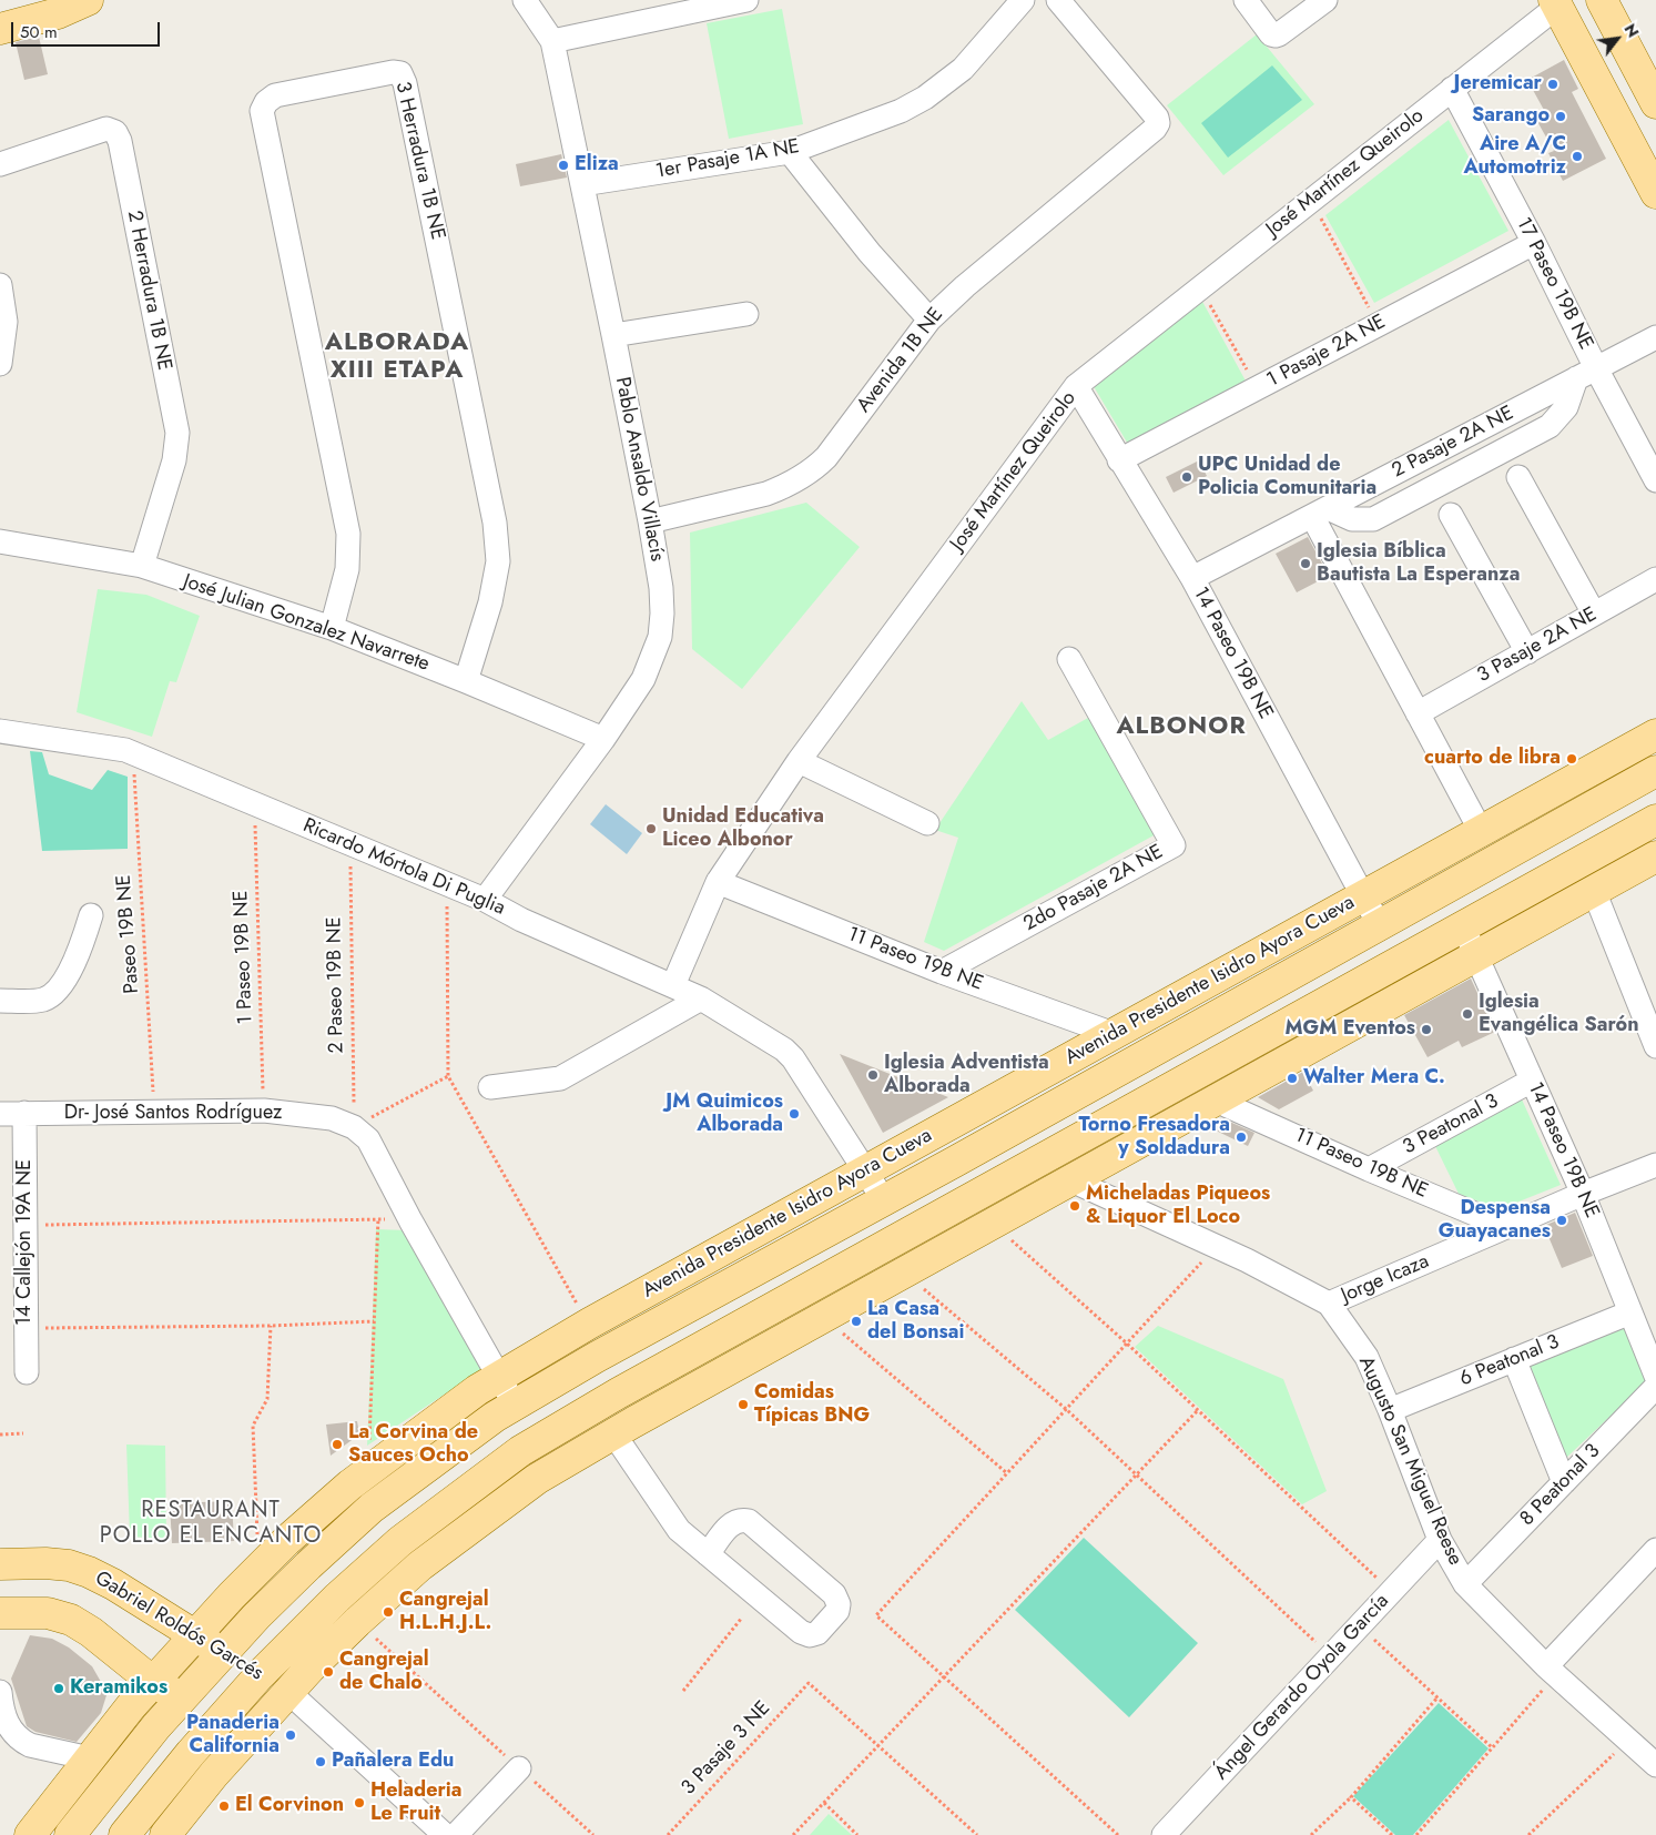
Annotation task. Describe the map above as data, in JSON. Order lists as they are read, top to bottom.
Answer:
{
  "streets": {
    "main road": ["Avenida Presidente Isidro Ayora Cueva", "Gabriel Roldós Garcés"],
    "street": [
      "1er Pasaje 1A NE",
      "3 Herradura 1B NE",
      "José Martínez Queirolo",
      "17 Paseo 19B NE",
      "2 Herradura 1B NE",
      "1 Pasaje 2A NE",
      "Avenida 1B NE",
      "2 Pasaje 2A NE",
      "Pablo Ansaldo Villacís",
      "José Julian Gonzalez Navarrete",
      "3 Pasaje 2A NE",
      "14 Paseo 19B NE",
      "Ricardo Mórtola Di Puglia",
      "2do Pasaje 2A NE",
      "11 Paseo 19B NE",
      "Dr- José Santos Rodríguez",
      "3 Peatonal 3",
      "14 Callejón 19A NE",
      "Jorge Icaza",
      "6 Peatonal 3",
      "Augusto San Miguel Reese",
      "8 Peatonal 3",
      "Ángel Gerardo Oyola García"
    ],
    "path": [
      "Paseo 19B NE",
      "1 Paseo 19B NE",
      "2 Paseo 19B NE",
      "3 Pasaje 3 NE"
    ]
  },
  "crossings": [
    ["1er Pasaje 1A NE", "Pablo Ansaldo Villacís"],
    ["3 Herradura 1B NE", "José Julian Gonzalez Navarrete"],
    ["José Martínez Queirolo", "17 Paseo 19B NE"],
    ["José Martínez Queirolo", "14 Paseo 19B NE"],
    ["José Martínez Queirolo", "Ricardo Mórtola Di Puglia"],
    ["José Martínez Queirolo", "11 Paseo 19B NE"],
    ["17 Paseo 19B NE", "1 Pasaje 2A NE"],
    ["17 Paseo 19B NE", "2 Pasaje 2A NE"],
    ["2 Herradura 1B NE", "José Julian Gonzalez Navarrete"],
    ["1 Pasaje 2A NE", "14 Paseo 19B NE"],
    ["Avenida 1B NE", "Pablo Ansaldo Villacís"],
    ["2 Pasaje 2A NE", "14 Paseo 19B NE"],
    ["Pablo Ansaldo Villacís", "José Julian Gonzalez Navarrete"],
    ["Pablo Ansaldo Villacís", "Ricardo Mórtola Di Puglia"],
    ["14 Paseo 19B NE", "Avenida Presidente Isidro Ayora Cueva"],
    ["14 Paseo 19B NE", "3 Peatonal 3"],
    ["14 Paseo 19B NE", "Jorge Icaza"],
    ["14 Paseo 19B NE", "6 Peatonal 3"],
    ["Ricardo Mórtola Di Puglia", "Paseo 19B NE"],
    ["Ricardo Mórtola Di Puglia", "1 Paseo 19B NE"],
    ["Ricardo Mórtola Di Puglia", "Avenida Presidente Isidro Ayora Cueva"],
    ["Ricardo Mórtola Di Puglia", "2 Paseo 19B NE"],
    ["2do Pasaje 2A NE", "11 Paseo 19B NE"],
    ["Paseo 19B NE", "Dr- José Santos Rodríguez"],
    ["1 Paseo 19B NE", "Dr- José Santos Rodríguez"],
    ["11 Paseo 19B NE", "Avenida Presidente Isidro Ayora Cueva"],
    ["11 Paseo 19B NE", "3 Peatonal 3"],
    ["11 Paseo 19B NE", "Jorge Icaza"],
    ["Avenida Presidente Isidro Ayora Cueva", "Dr- José Santos Rodríguez"],
    ["Avenida Presidente Isidro Ayora Cueva", "Gabriel Roldós Garcés"],
    ["2 Paseo 19B NE", "Dr- José Santos Rodríguez"],
    ["Dr- José Santos Rodríguez", "14 Callejón 19A NE"],
    ["Jorge Icaza", "Augusto San Miguel Reese"],
    ["6 Peatonal 3", "Augusto San Miguel Reese"],
    ["Augusto San Miguel Reese", "8 Peatonal 3"],
    ["Augusto San Miguel Reese", "Ángel Gerardo Oyola García"]
  ],
  "districts": ["ALBORADA XIII ETAPA", "ALBONOR", "RESTAURANT POLLO EL ENCANTO"],
  "places": [
    "Jeremicar",
    "Sarango",
    "Aire A/C Automotriz",
    "Eliza",
    "UPC Unidad de Policia Comunitaria",
    "Iglesia Bíblica Bautista La Esperanza",
    "cuarto de libra",
    "Unidad Educativa Liceo Albonor",
    "Iglesia Evangélica Sarón",
    "MGM Eventos",
    "Iglesia Adventista Alborada",
    "Walter Mera C.",
    "JM Quimicos Alborada",
    "Torno Fresadora y Soldadura",
    "Micheladas Piqueos & Liquor El Loco",
    "Despensa Guayacanes",
    "La Casa del Bonsai",
    "Comidas Típicas BNG",
    "La Corvina de Sauces Ocho",
    "Cangrejal H.L.H.J.L.",
    "Cangrejal de Chalo",
    "Keramikos",
    "Panaderia California",
    "Pañalera Edu",
    "Heladeria Le Fruit",
    "El Corvinon"
  ],
  "scale_bar": "50 m",
  "north": "top right"
}
